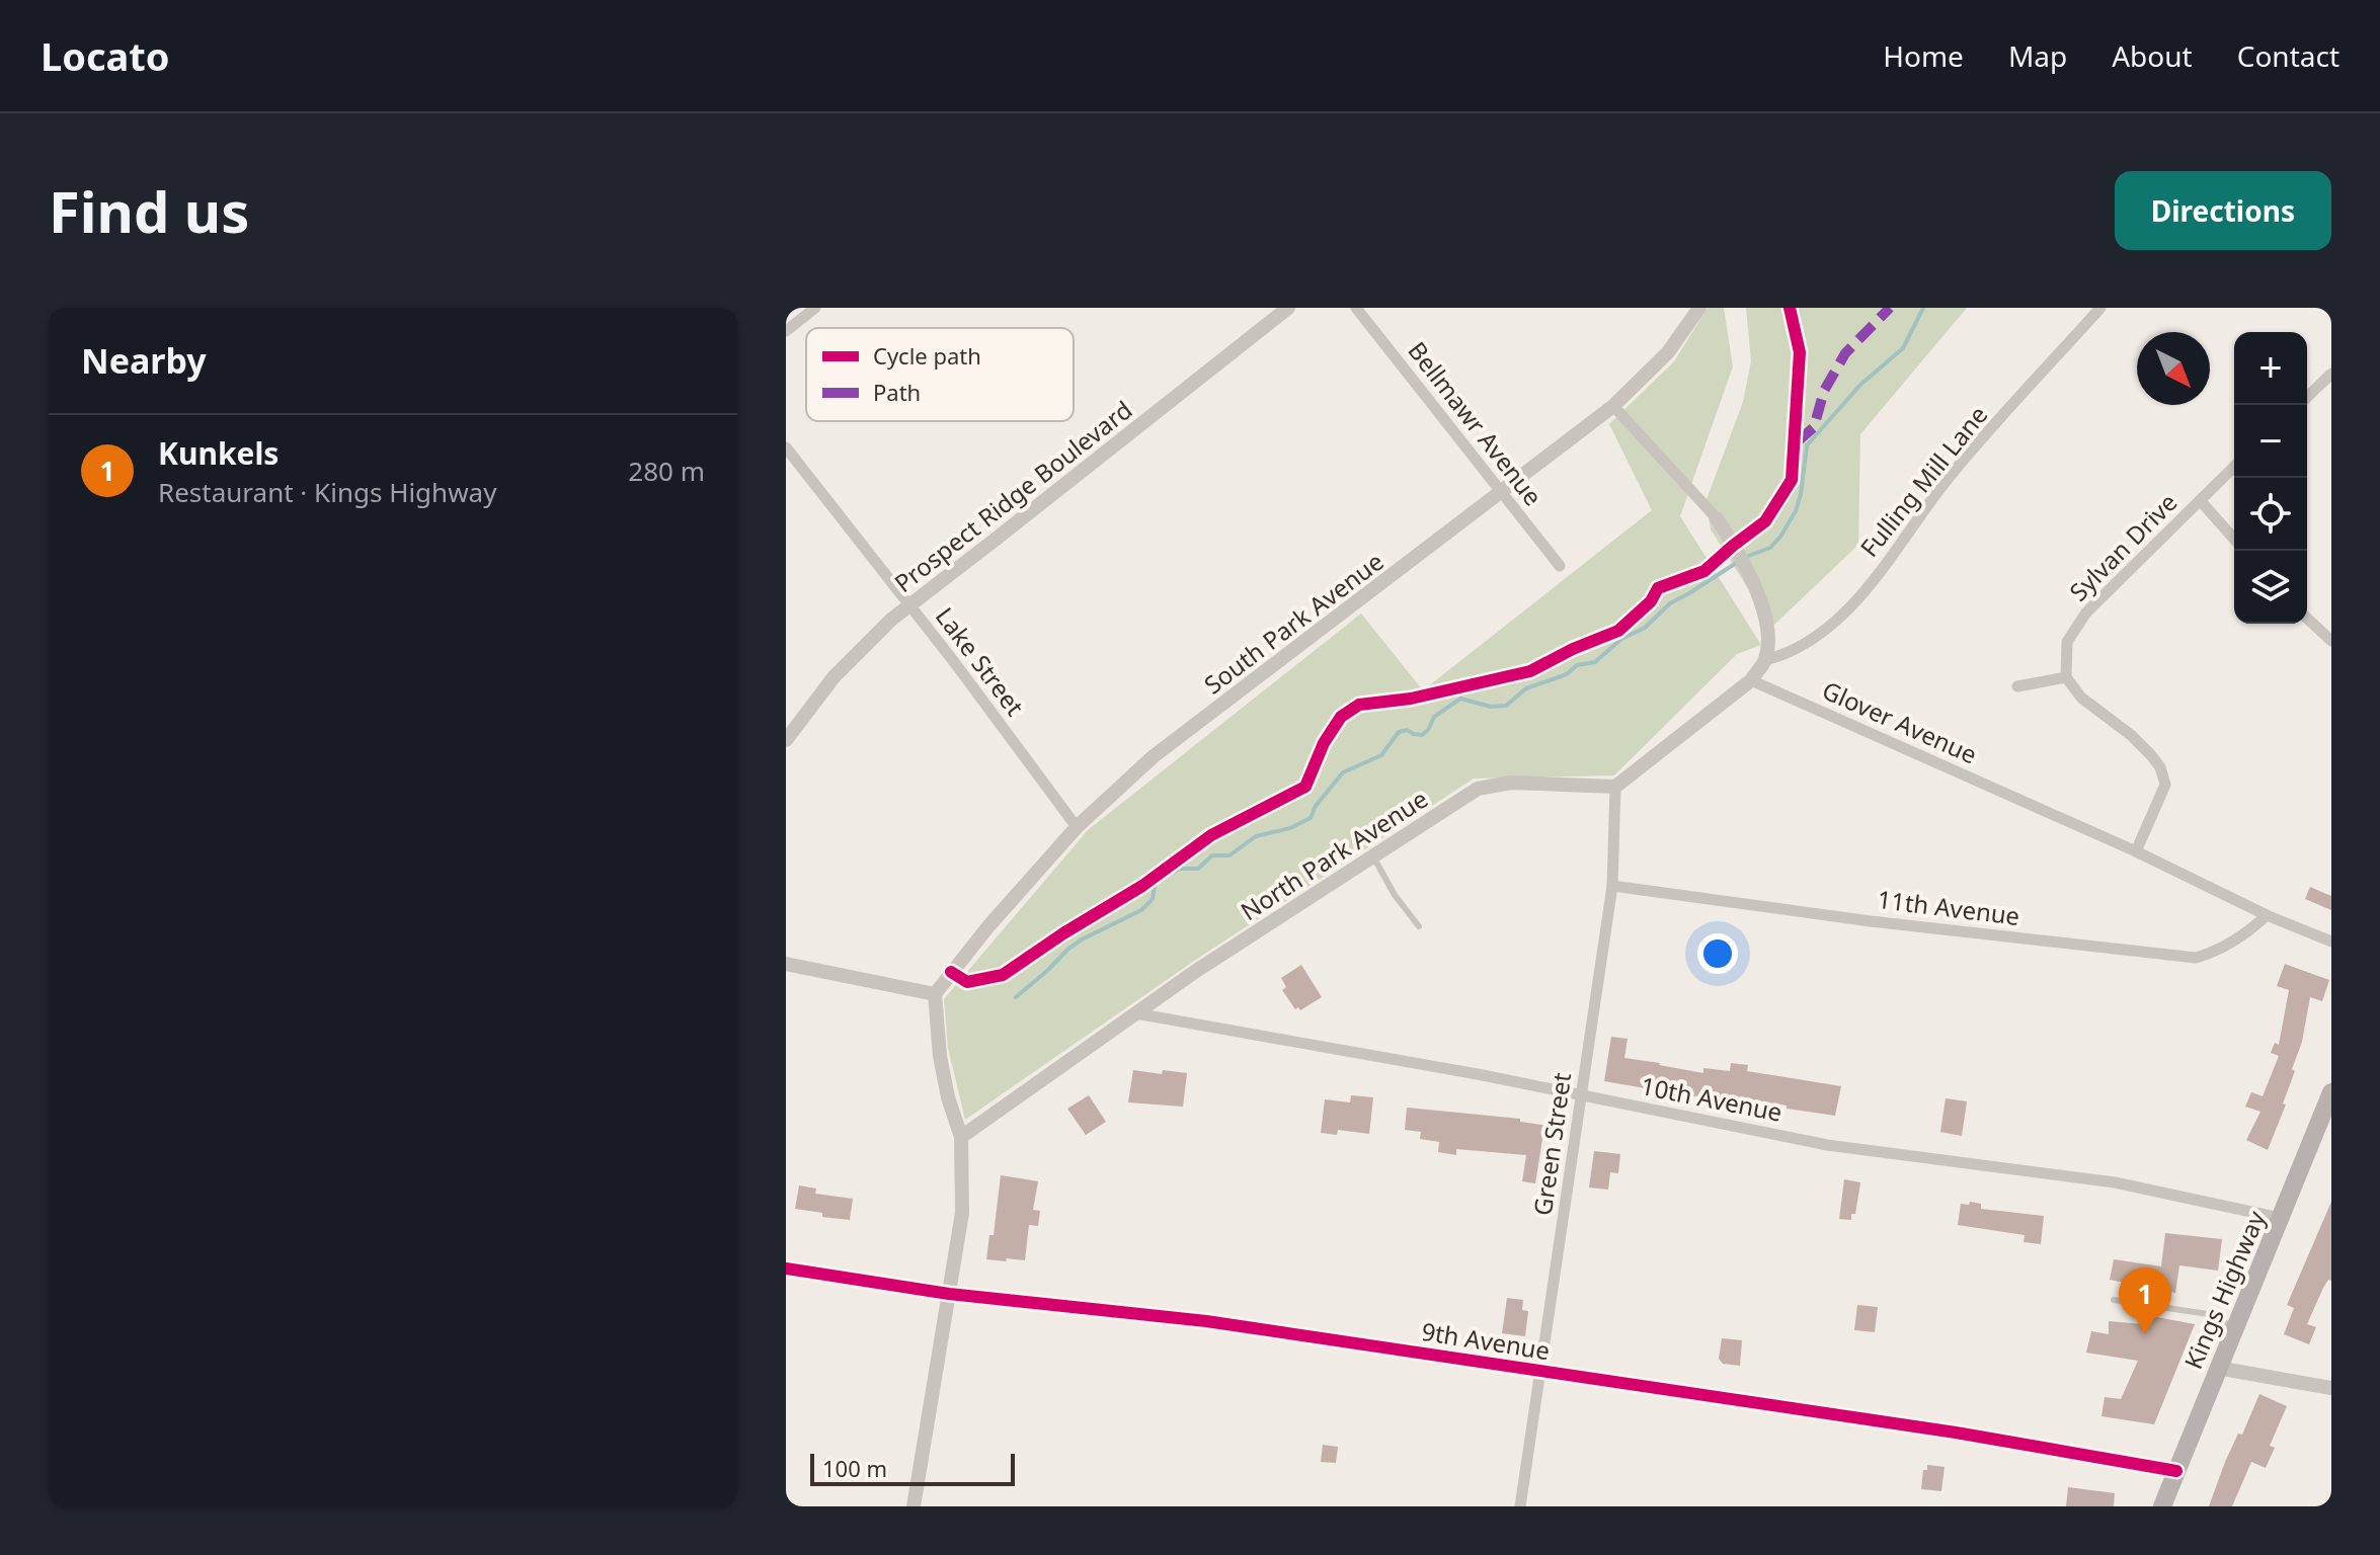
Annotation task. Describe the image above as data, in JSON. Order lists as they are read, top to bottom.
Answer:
{
  "streets": {
    "main road": ["Kings Highway"],
    "street": [
      "Bellmawr Avenue",
      "Fulling Mill Lane",
      "Prospect Ridge Boulevard",
      "Sylvan Drive",
      "South Park Avenue",
      "Lake Street",
      "Glover Avenue",
      "North Park Avenue",
      "11th Avenue",
      "10th Avenue",
      "Green Street",
      "9th Avenue"
    ]
  },
  "crossings": [
    ["Bellmawr Avenue", "South Park Avenue"],
    ["Prospect Ridge Boulevard", "Lake Street"],
    ["South Park Avenue", "Lake Street"],
    ["Glover Avenue", "11th Avenue"],
    ["North Park Avenue", "10th Avenue"],
    ["North Park Avenue", "Green Street"],
    ["11th Avenue", "Green Street"],
    ["10th Avenue", "Green Street"],
    ["10th Avenue", "Kings Highway"],
    ["Green Street", "9th Avenue"],
    ["Kings Highway", "9th Avenue"]
  ],
  "legend": ["Cycle path", "Path"],
  "scale_bar": "100 m",
  "north": "bottom right",
  "page": {
    "header": "Locato",
    "nav": [
      "Home",
      "Map",
      "About",
      "Contact"
    ],
    "buttons": "Directions",
    "title": "Find us",
    "heading": "Nearby",
    "map_buttons": ["+", "−"],
    "list": [
      {
        "mark": "1",
        "name": "Kunkels",
        "note": "Restaurant · Kings Highway",
        "value": "280 m"
      }
    ],
    "pins": "1",
    "scale": "100 m"
  }
}
